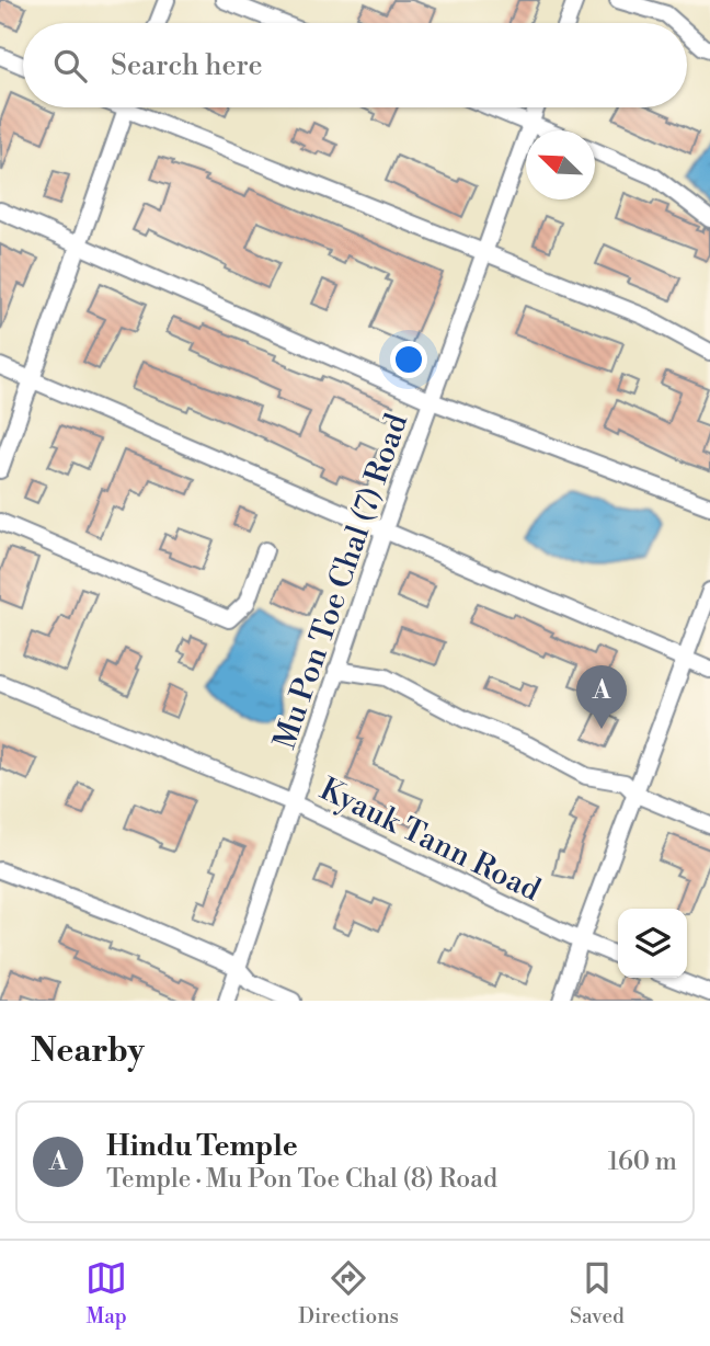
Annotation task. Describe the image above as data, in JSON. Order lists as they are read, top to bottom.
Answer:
{
  "streets": {
    "street": ["Mu Pon Toe Chal (7) Road", "Kyauk Tann Road"]
  },
  "crossings": [
    ["Mu Pon Toe Chal (7) Road", "Kyauk Tann Road"]
  ],
  "north": "top left",
  "page": {
    "search": "Search here",
    "pins": "A",
    "heading": "Nearby",
    "list": [
      {
        "mark": "A",
        "name": "Hindu Temple",
        "note": "Temple · Mu Pon Toe Chal (8) Road",
        "value": "160 m"
      }
    ],
    "nav": ["Map", "Directions", "Saved"]
  }
}
